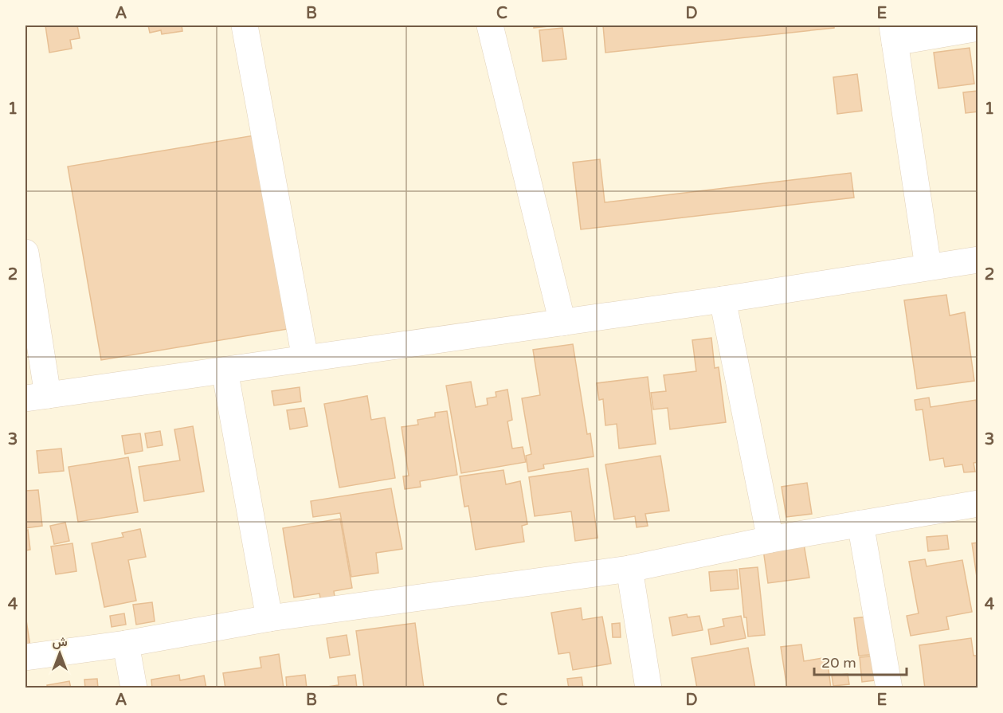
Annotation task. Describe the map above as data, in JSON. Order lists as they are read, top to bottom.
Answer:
{
  "scale_bar": "20 m",
  "north": "top",
  "grid": {
    "columns": [
      "A",
      "B",
      "C",
      "D",
      "E"
    ],
    "rows": [
      "1",
      "2",
      "3",
      "4"
    ]
  }
}
